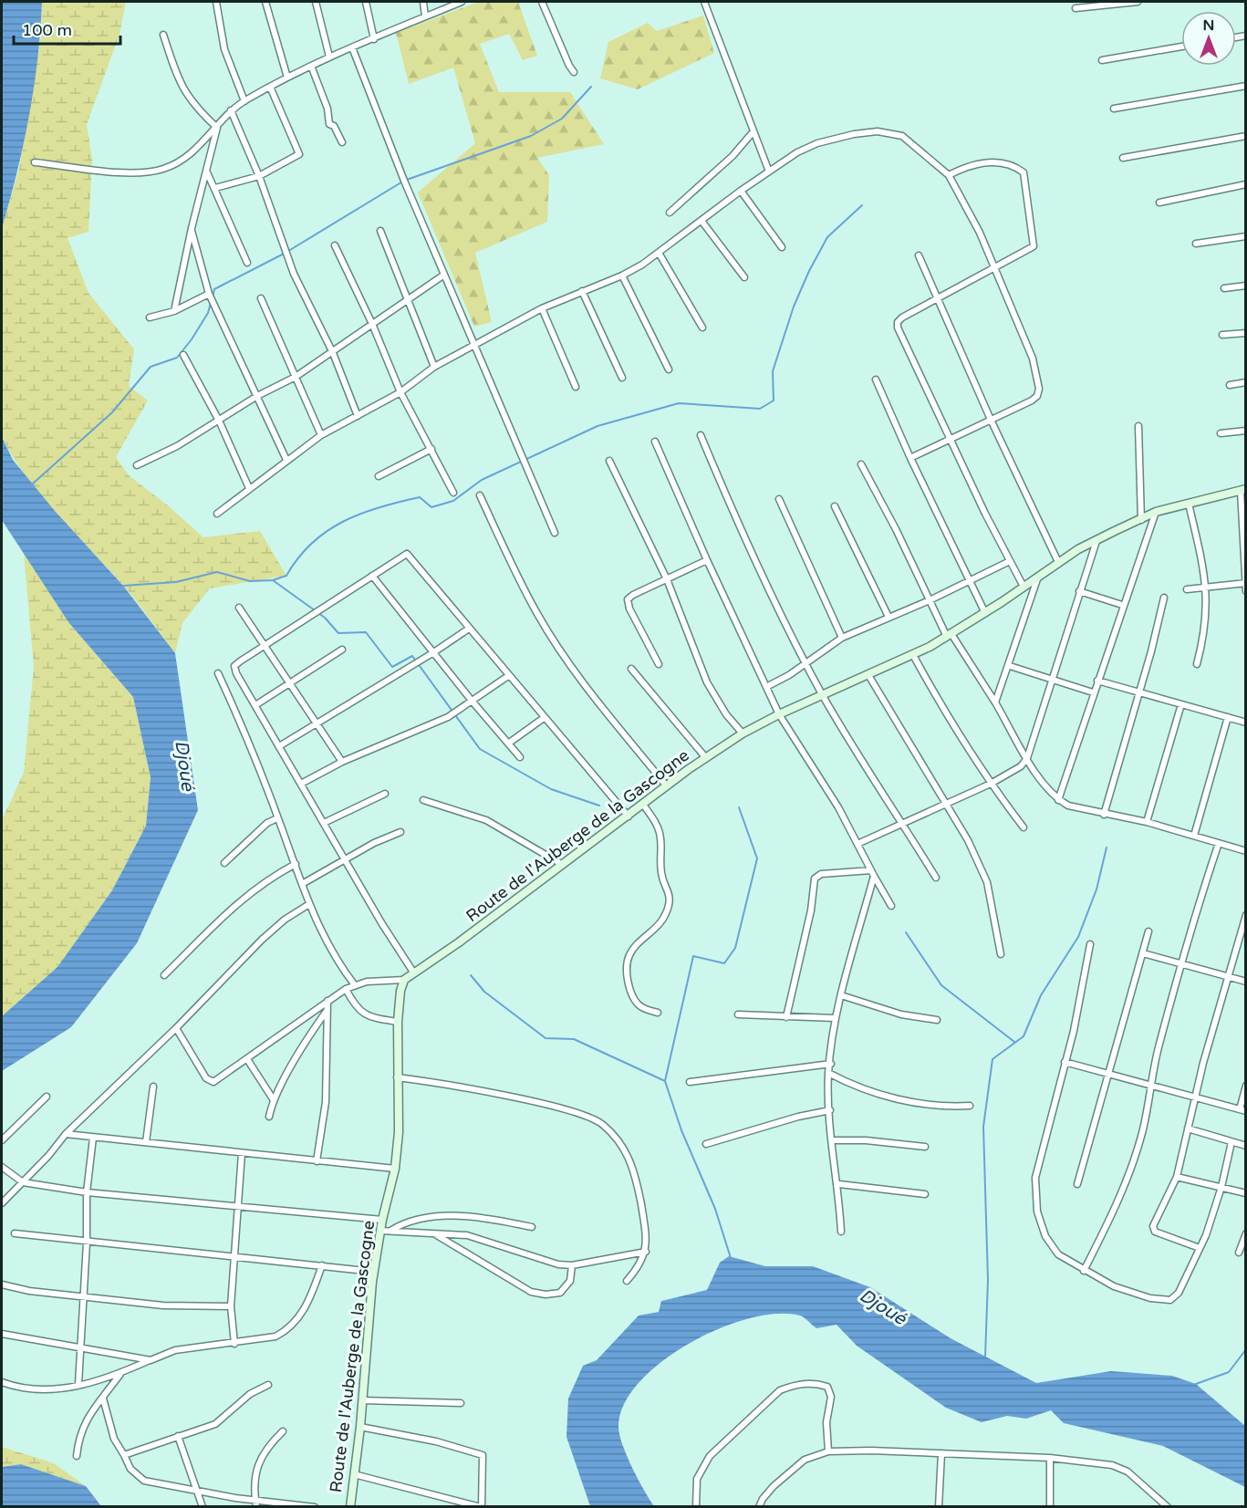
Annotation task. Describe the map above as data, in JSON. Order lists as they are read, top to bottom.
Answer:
{
  "streets": {
    "street": ["Route de l'Auberge de la Gascogne"]
  },
  "water": ["Djoué"],
  "scale_bar": "100 m",
  "north": "top"
}
